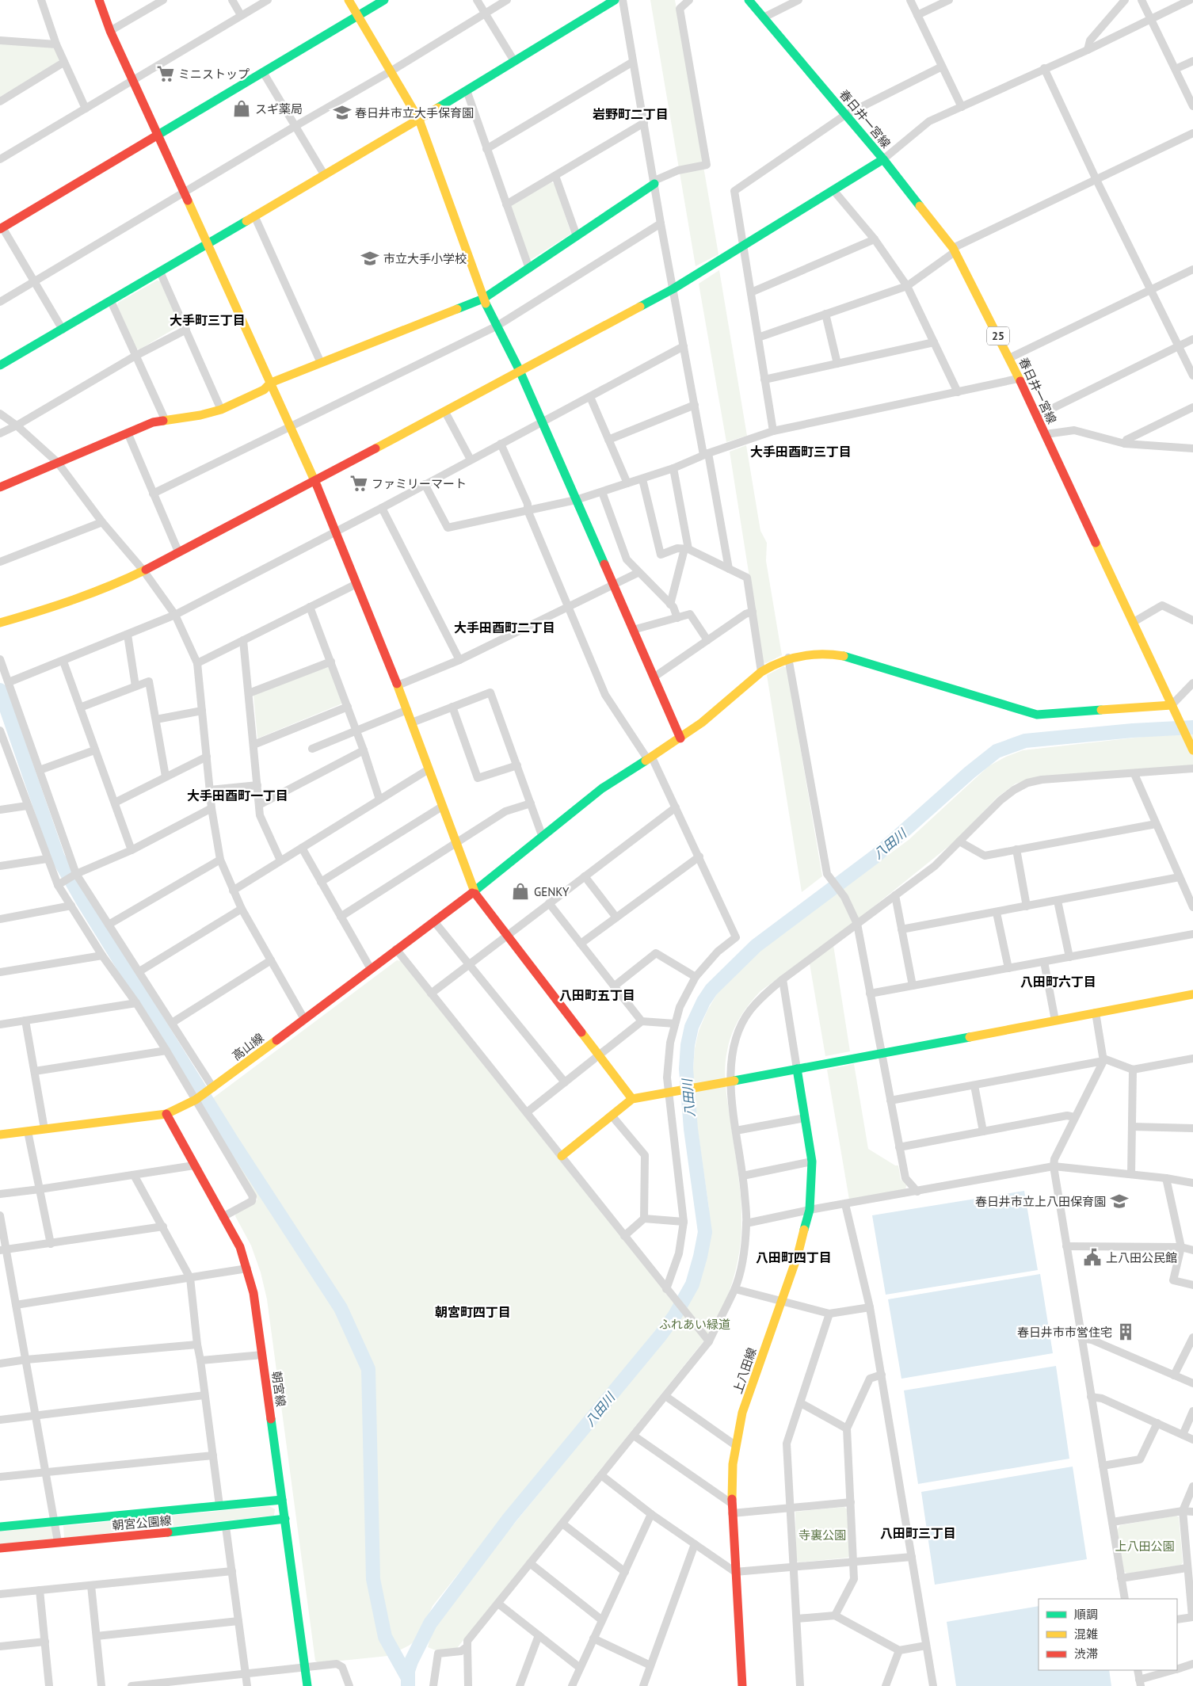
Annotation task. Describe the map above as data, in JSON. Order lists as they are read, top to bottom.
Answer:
{
  "streets": {
    "street": [
      "春日井一宮線",
      "25",
      "高山線",
      "上八田線",
      "朝宮線",
      "朝宮公園線"
    ]
  },
  "crossings": [
    ["春日井一宮線", "高山線"],
    ["高山線", "朝宮線"],
    ["朝宮線", "朝宮公園線"]
  ],
  "districts": [
    "岩野町二丁目",
    "大手町三丁目",
    "大手田酉町三丁目",
    "大手田酉町二丁目",
    "大手田酉町一丁目",
    "八田町六丁目",
    "八田町五丁目",
    "八田町四丁目",
    "朝宮町四丁目",
    "八田町三丁目"
  ],
  "water": ["八田川"],
  "parks": ["ふれあい緑道", "寺裏公園", "上八田公園"],
  "places": {
    "supermarket": ["ミニストップ", "ファミリーマート"],
    "shop": ["スギ薬局", "GENKY"],
    "school or university": ["春日井市立大手保育園", "市立大手小学校", "春日井市立上八田保育園"],
    "public building": ["上八田公民館"],
    "building": ["春日井市市営住宅"]
  },
  "legend": ["順調", "混雑", "渋滞"]
}
